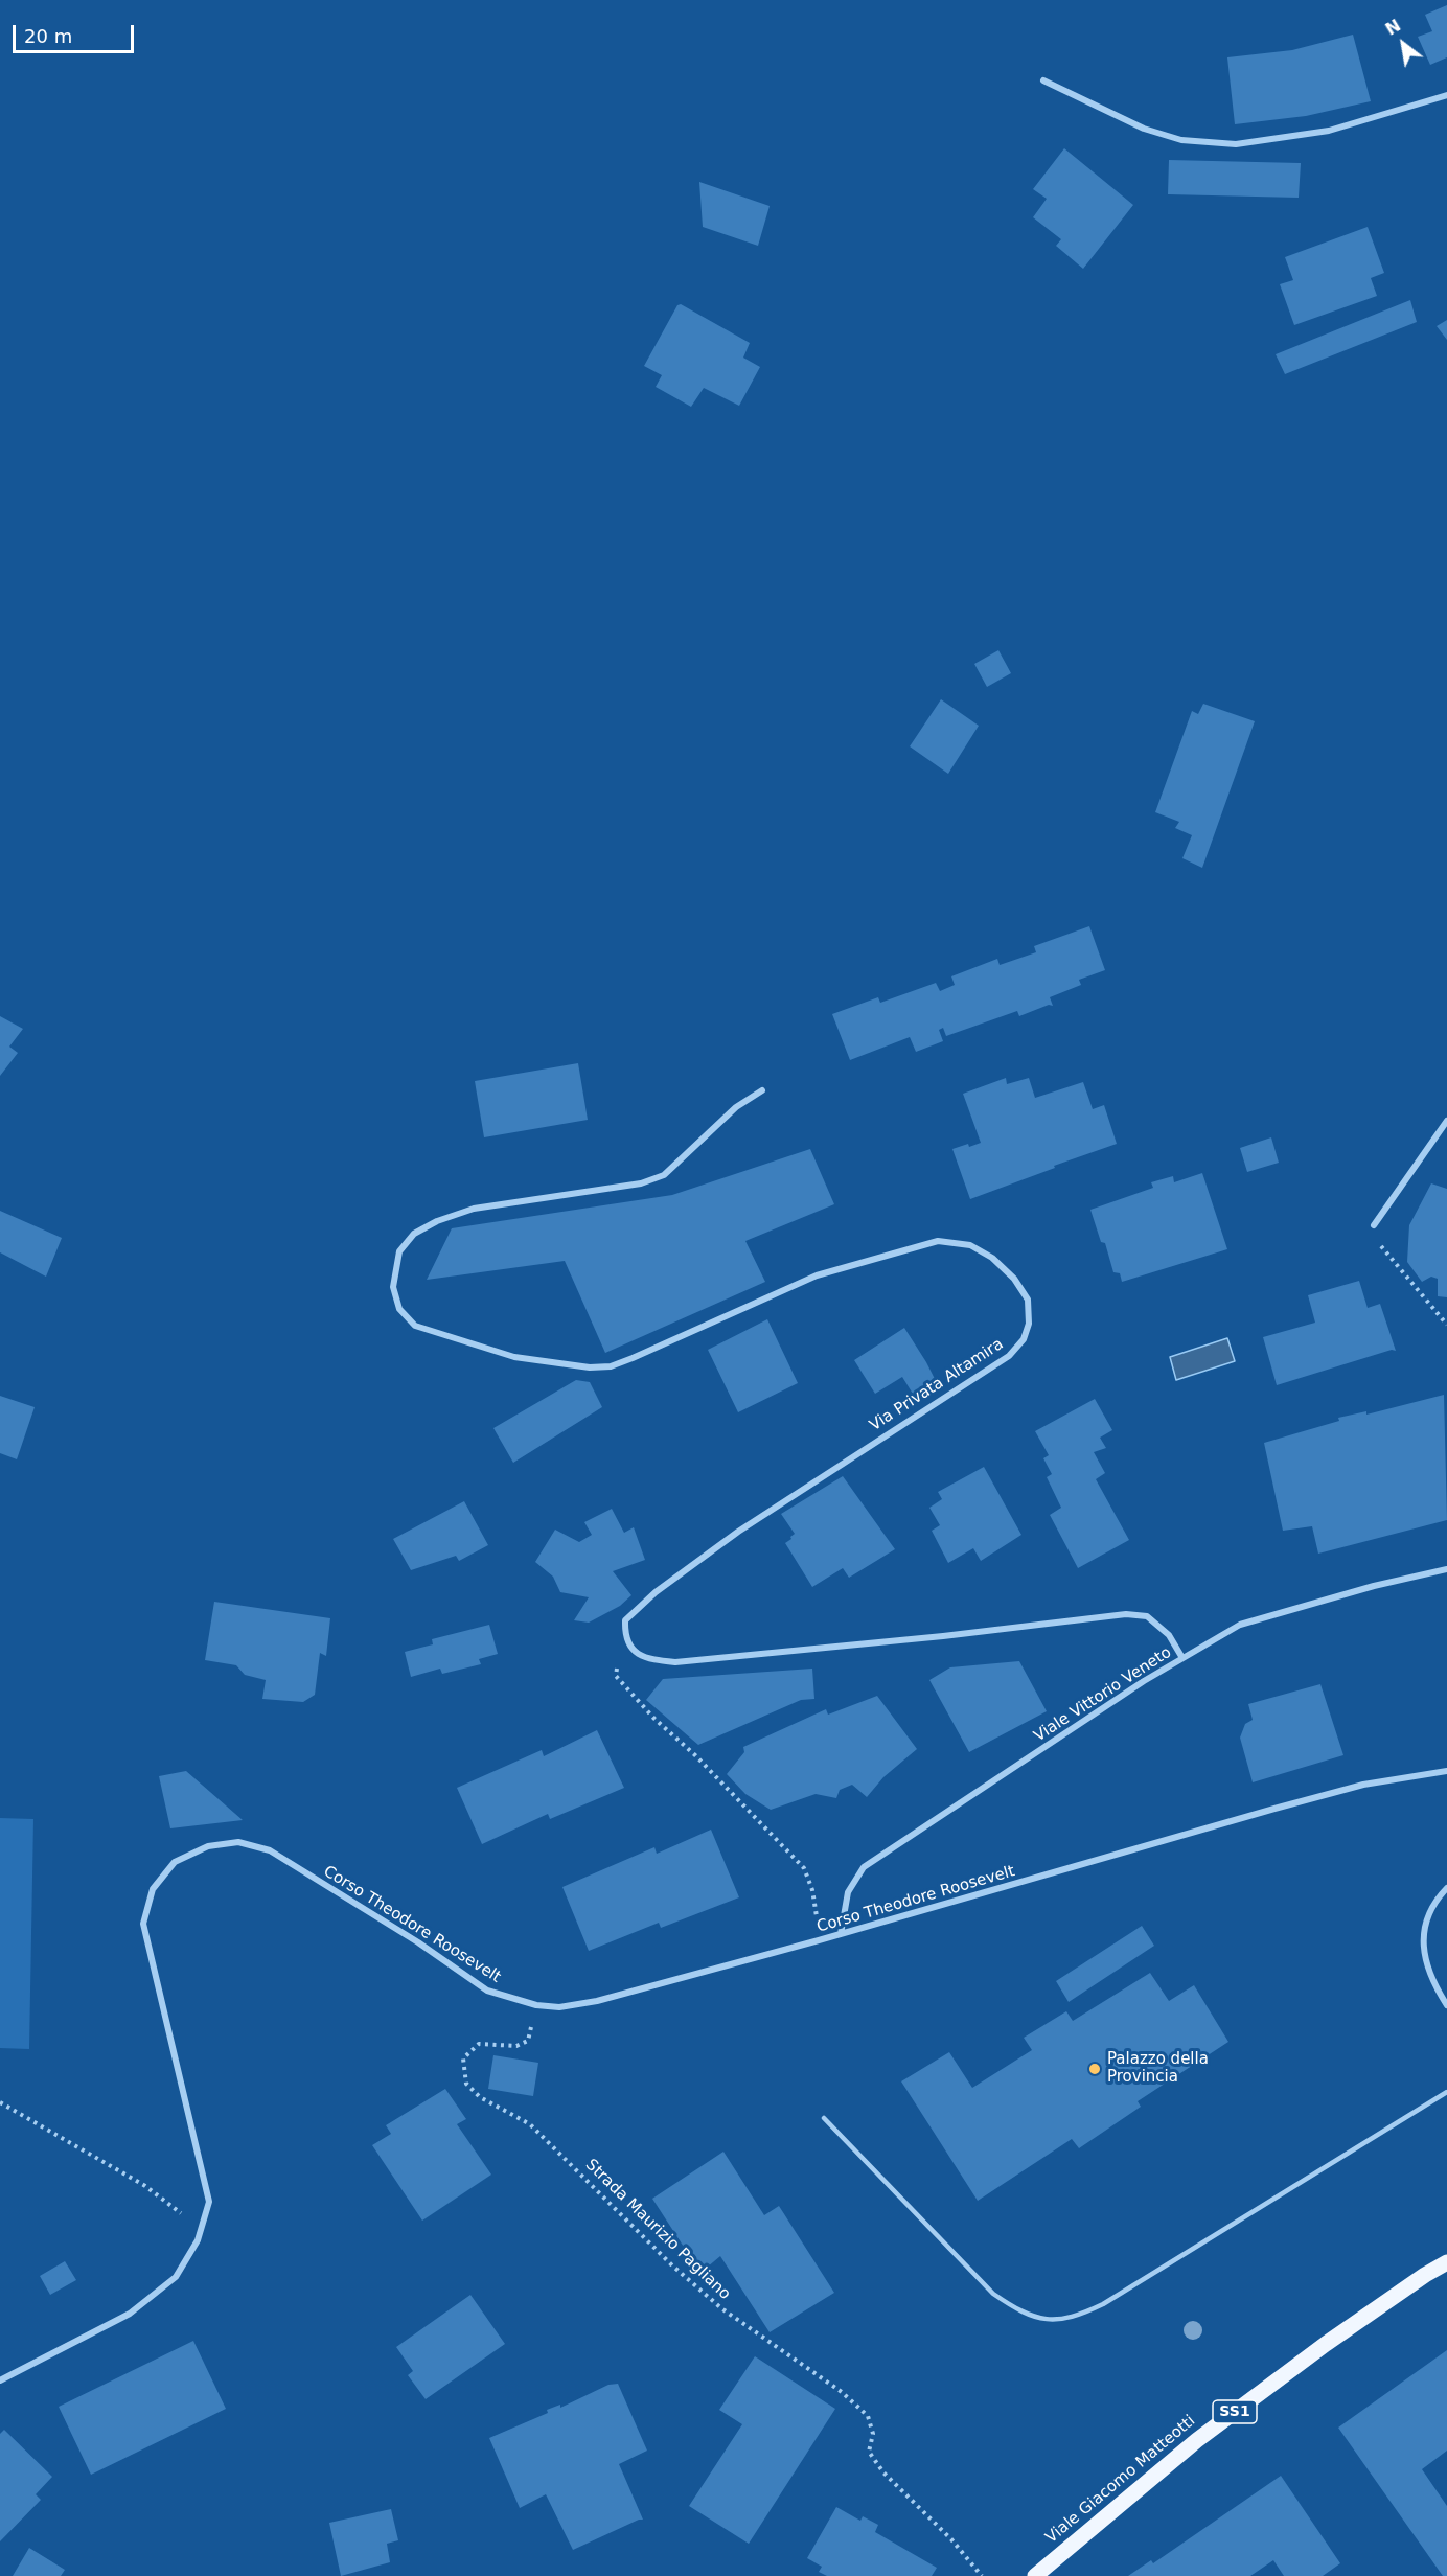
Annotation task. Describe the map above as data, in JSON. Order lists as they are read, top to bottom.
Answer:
{
  "streets": {
    "main road": ["SS1", "Viale Giacomo Matteotti"],
    "street": ["Via Privata Altamira", "Viale Vittorio Veneto", "Corso Theodore Roosevelt"],
    "path": ["Strada Maurizio Pagliano"]
  },
  "crossings": [
    ["Viale Vittorio Veneto", "Corso Theodore Roosevelt"],
    ["Corso Theodore Roosevelt", "Strada Maurizio Pagliano"]
  ],
  "places": ["Palazzo della Provincia"],
  "scale_bar": "20 m",
  "north": "top left"
}
